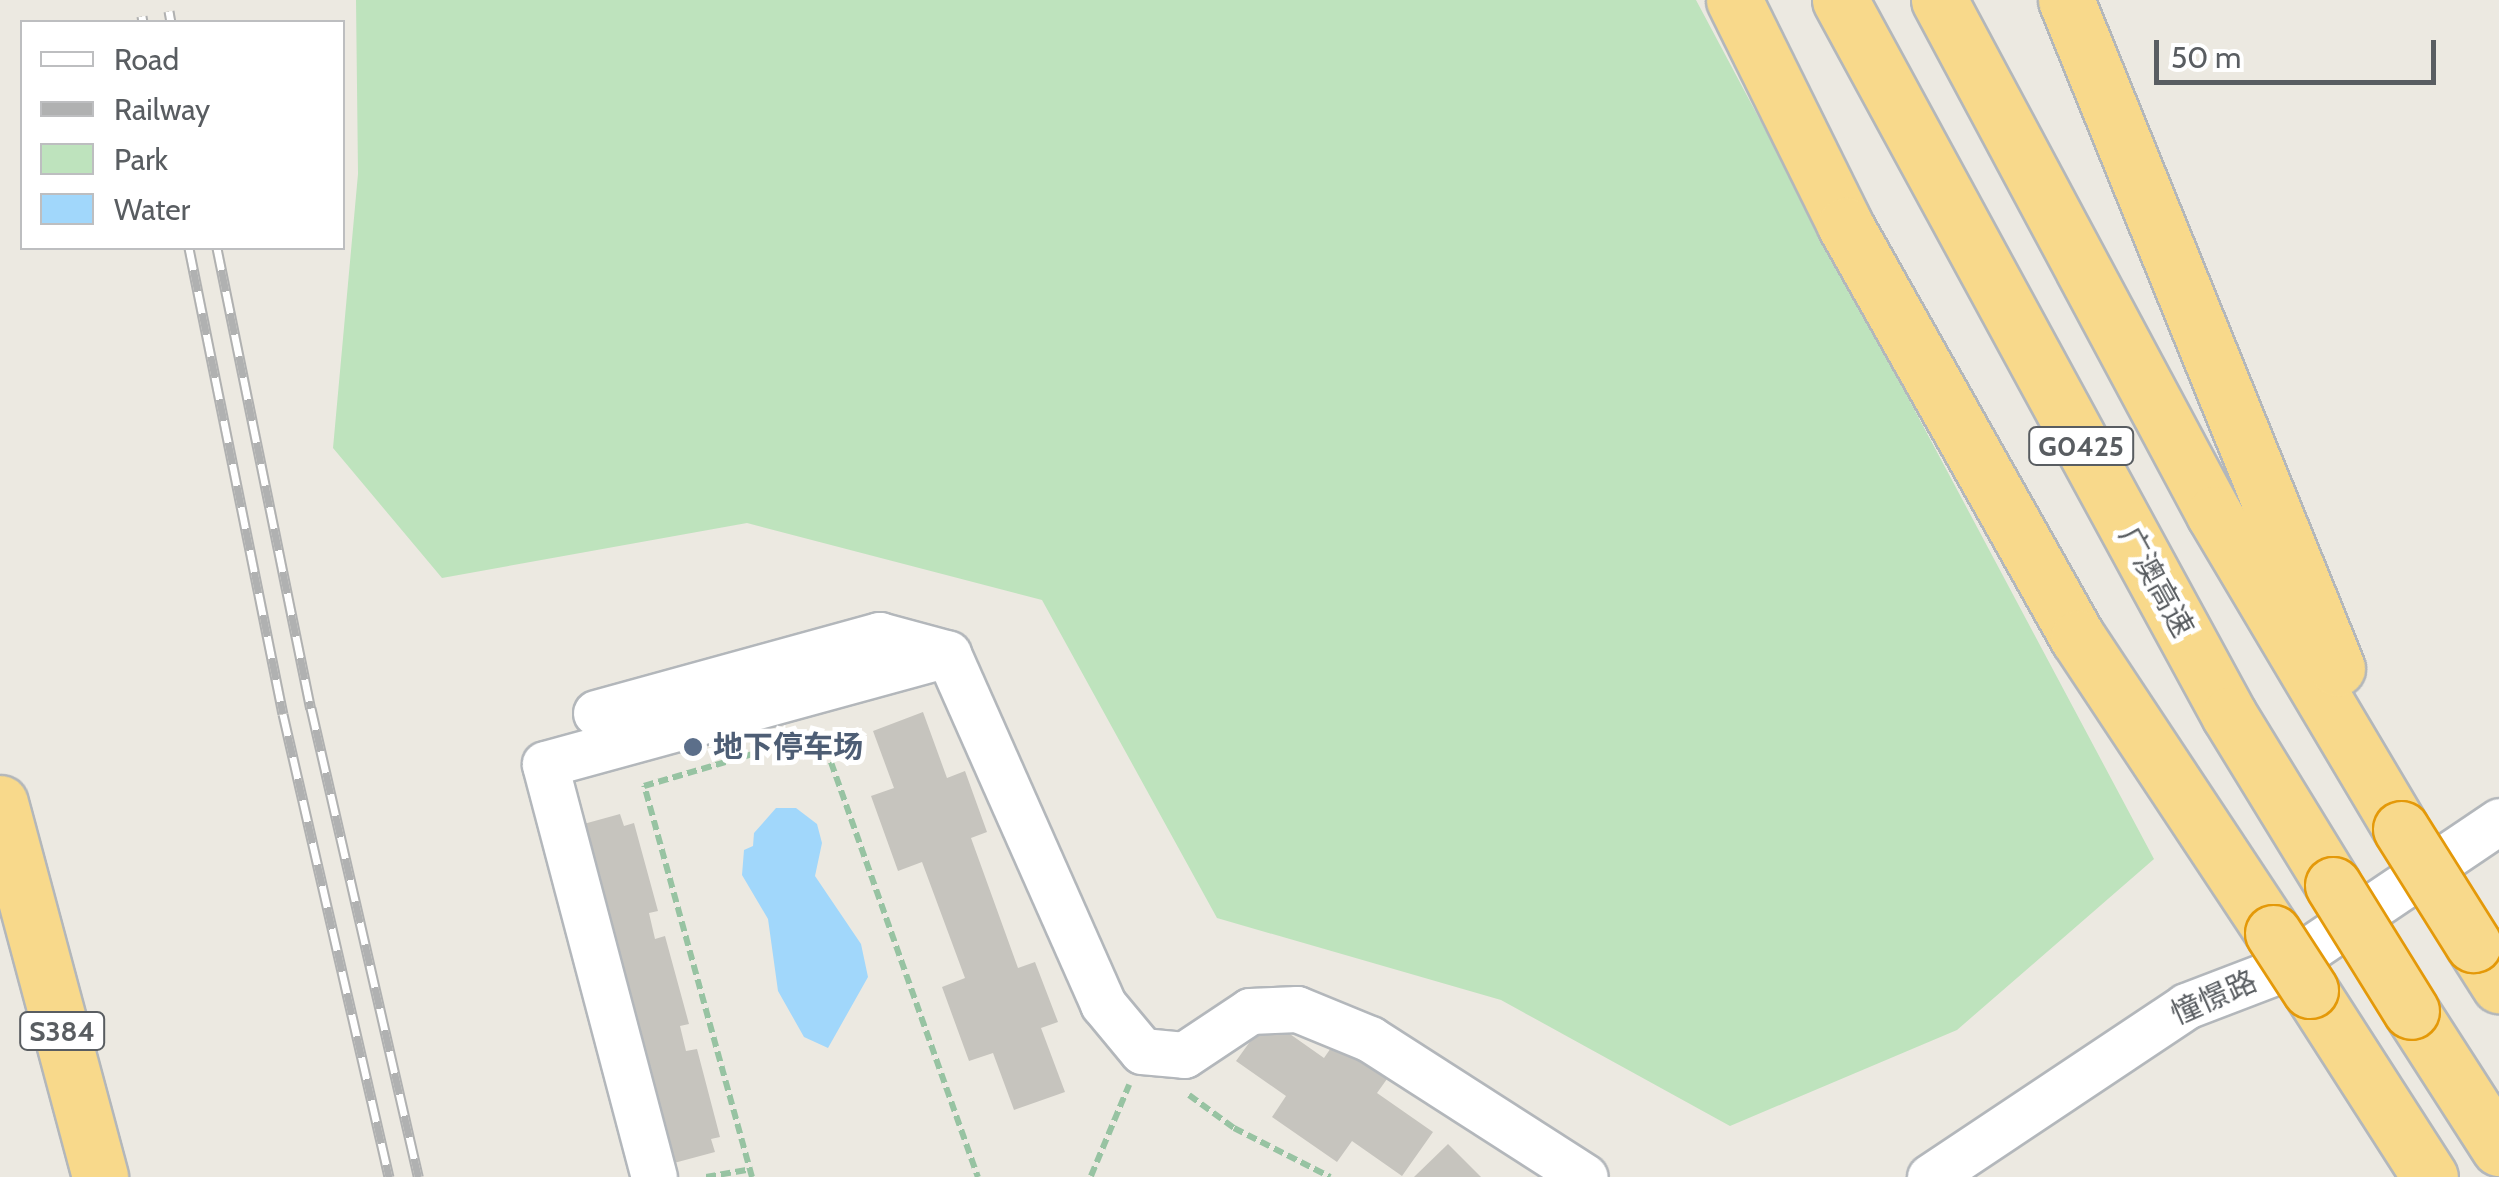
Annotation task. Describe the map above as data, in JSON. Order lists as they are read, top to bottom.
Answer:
{
  "streets": {
    "highway": ["G0425", "广澳高速", "S384"],
    "street": ["憧憬路"]
  },
  "places": ["地下停车场"],
  "legend": [
    "Road",
    "Railway",
    "Park",
    "Water"
  ],
  "scale_bar": "50 m"
}
